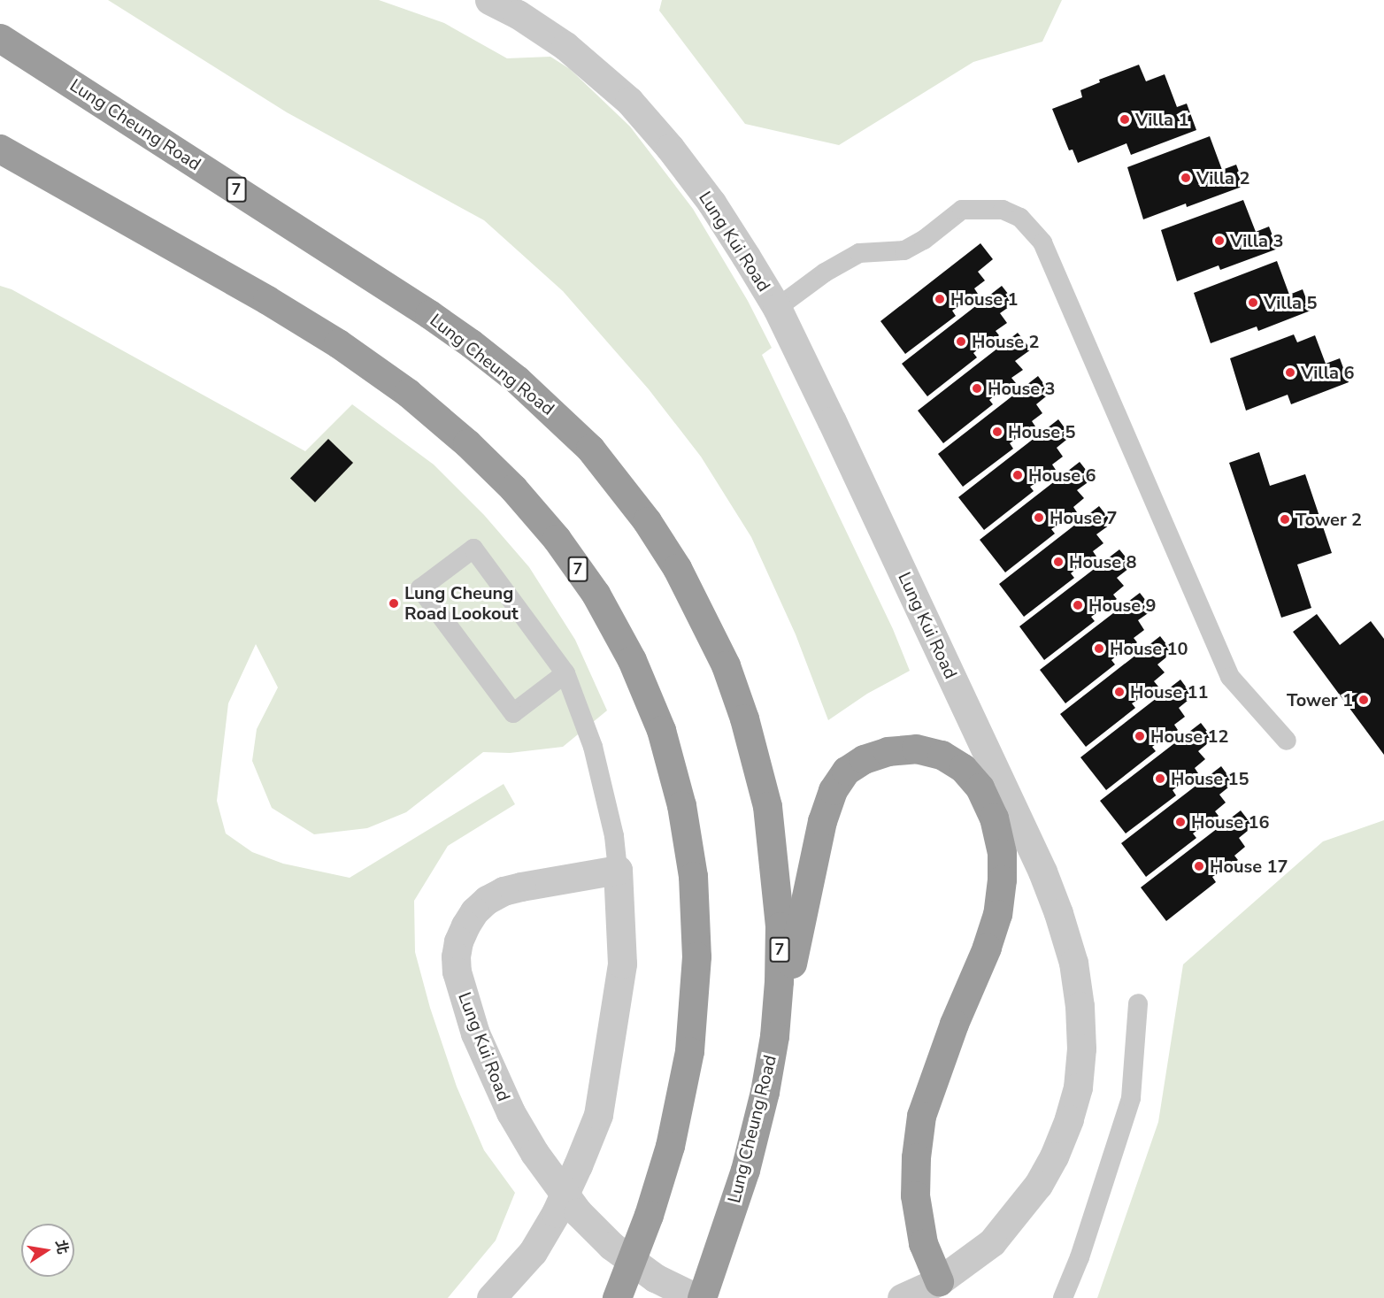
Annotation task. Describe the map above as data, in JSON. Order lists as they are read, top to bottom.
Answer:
{
  "streets": {
    "highway": ["Lung Cheung Road", "7"],
    "street": ["Lung Kui Road"]
  },
  "places": [
    "Villa 1",
    "Villa 2",
    "Villa 3",
    "House 1",
    "Villa 5",
    "House 2",
    "Villa 6",
    "House 3",
    "House 5",
    "House 6",
    "House 7",
    "Tower 2",
    "House 8",
    "Lung Cheung Road Lookout",
    "House 9",
    "House 10",
    "House 11",
    "Tower 1",
    "House 12",
    "House 15",
    "House 16",
    "House 17"
  ],
  "north": "right"
}
